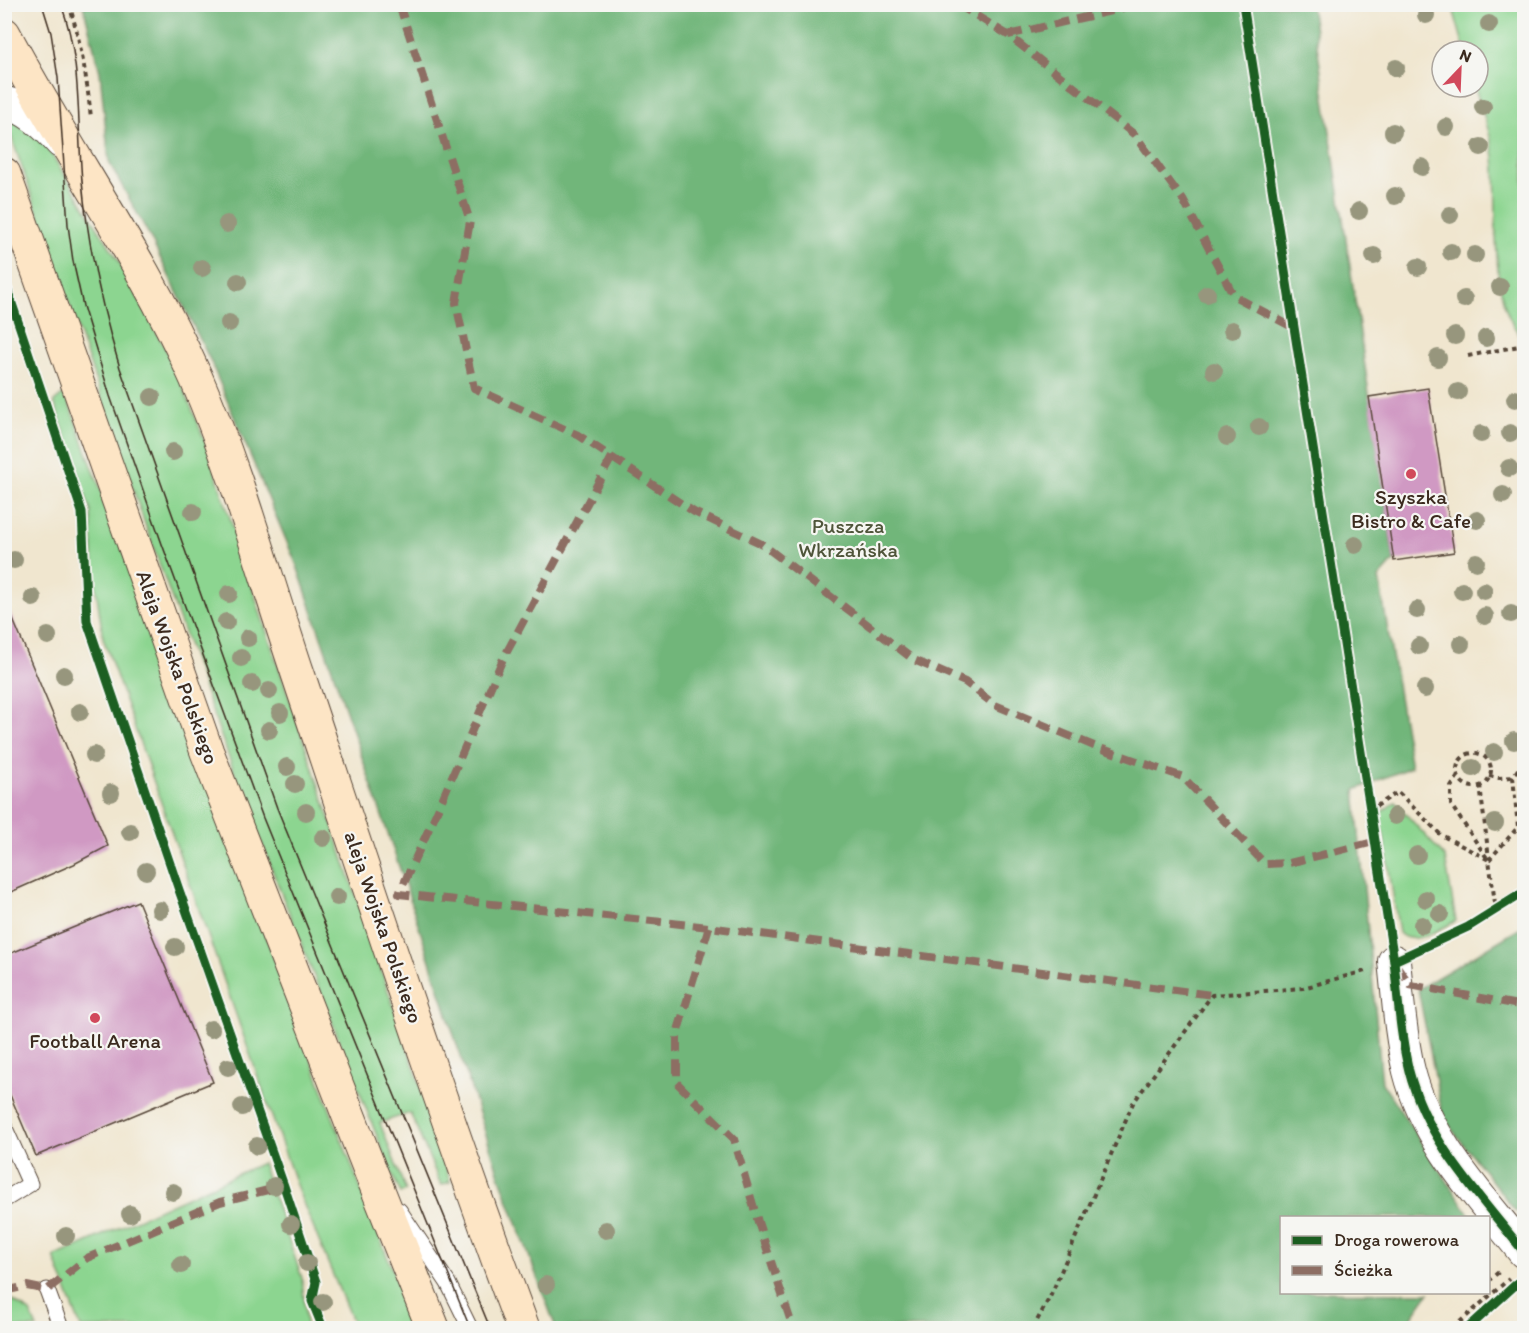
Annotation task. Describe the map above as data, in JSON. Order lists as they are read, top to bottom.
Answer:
{
  "streets": {
    "main road": ["Aleja Wojska Polskiego", "aleja Wojska Polskiego"]
  },
  "parks": ["Puszcza Wkrzańska"],
  "places": ["Szyszka Bistro & Cafe", "Football Arena"],
  "legend": ["Droga rowerowa", "Ścieżka"],
  "north": "top right"
}
